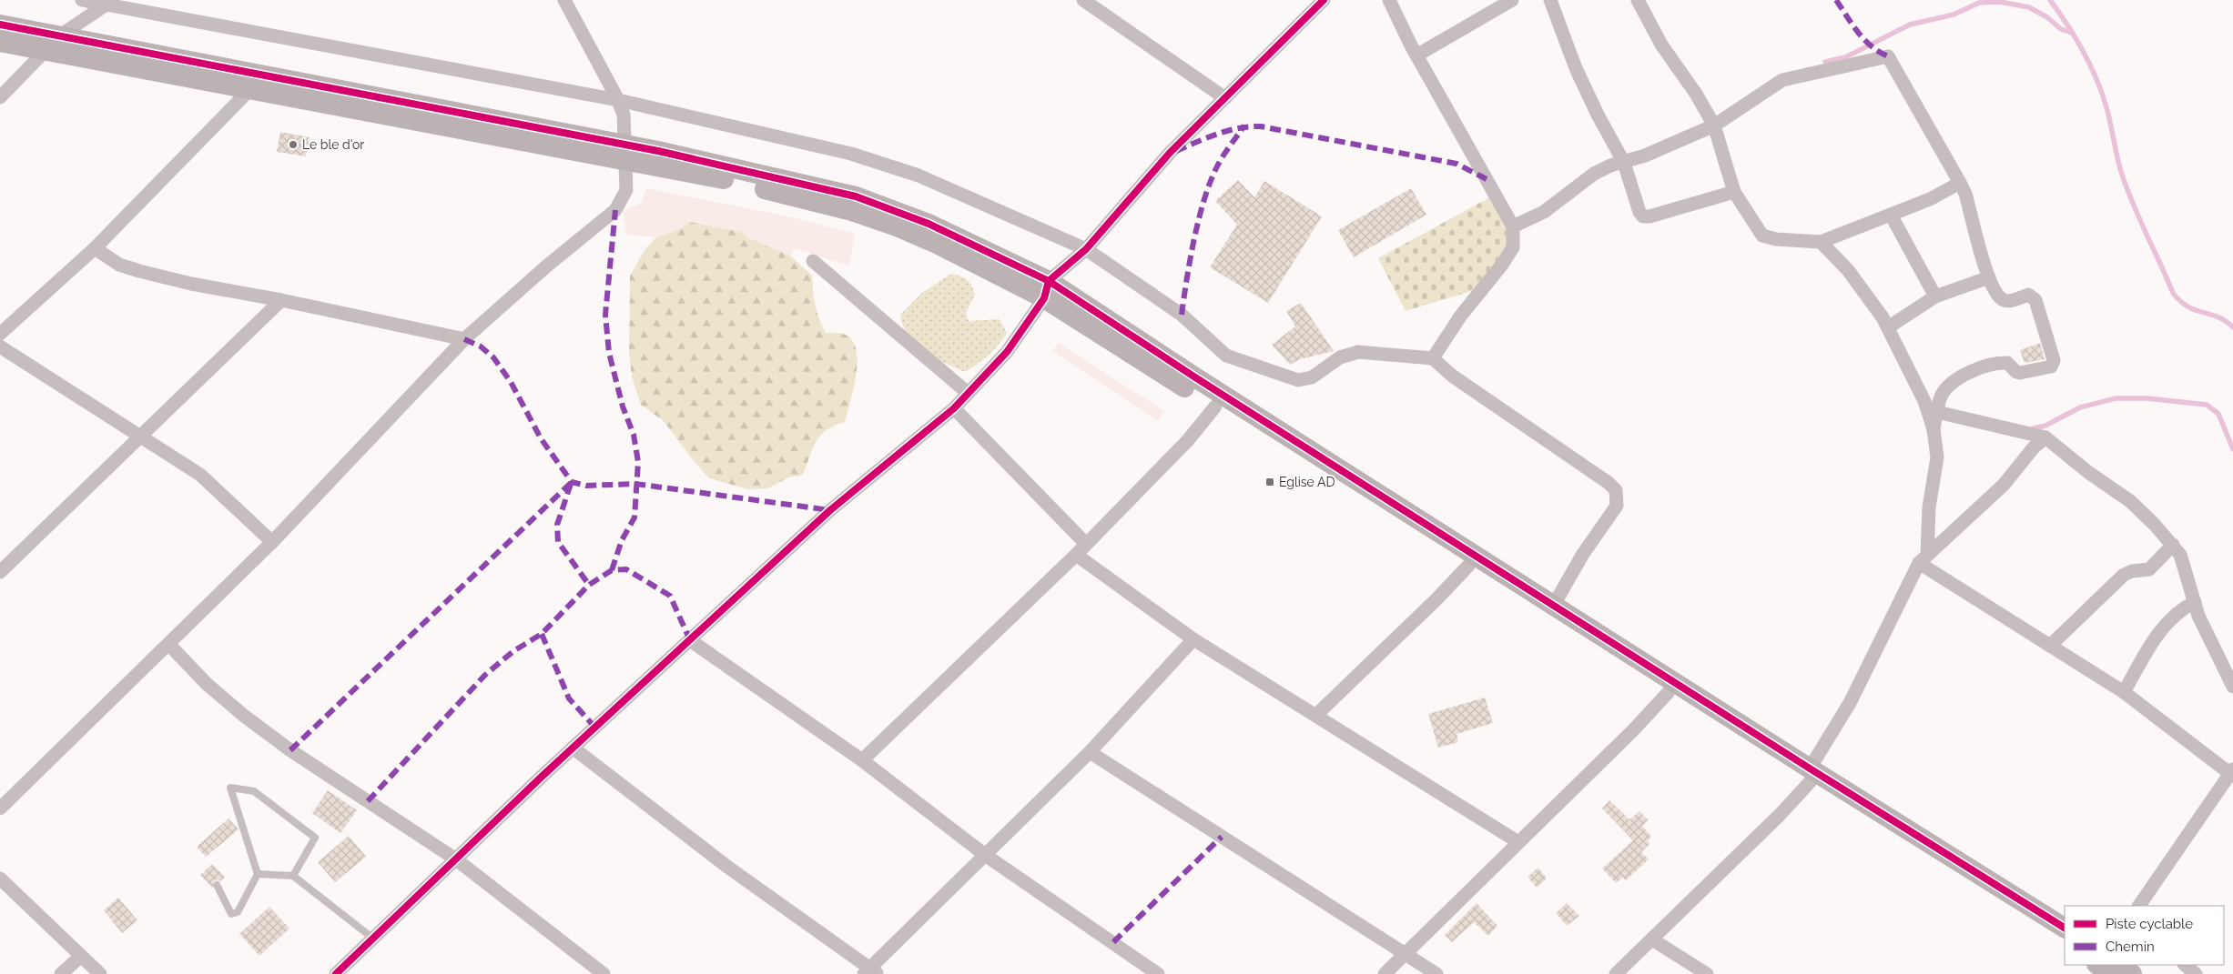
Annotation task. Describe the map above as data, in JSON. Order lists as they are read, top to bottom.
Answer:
{
  "places": {
    "other": ["Le ble d'or"],
    "transit": ["Eglise AD"]
  },
  "legend": ["Piste cyclable", "Chemin"]
}
